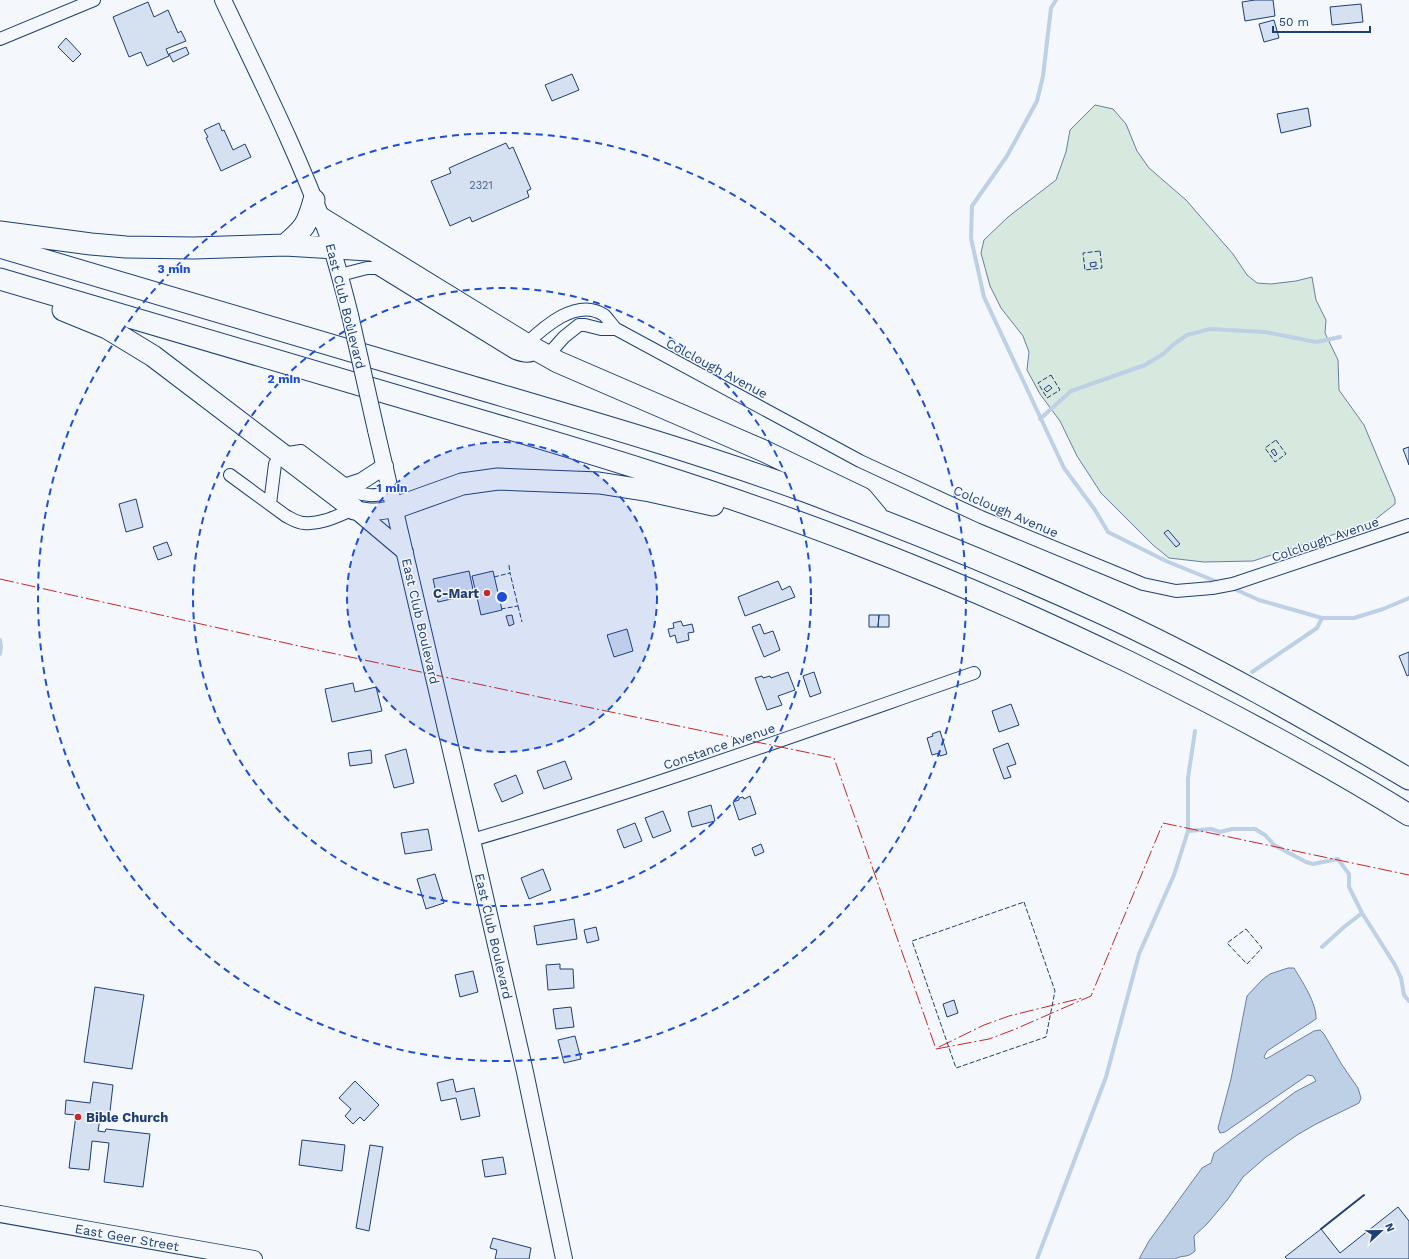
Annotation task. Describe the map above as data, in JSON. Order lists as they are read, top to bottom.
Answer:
{
  "streets": {
    "street": [
      "East Club Boulevard",
      "Colclough Avenue",
      "Constance Avenue",
      "East Geer Street"
    ]
  },
  "crossings": [
    ["East Club Boulevard", "Constance Avenue"]
  ],
  "places": ["C-Mart", "Bible Church"],
  "house_numbers": ["2321"],
  "scale_bar": "50 m",
  "north": "right",
  "rings": ["3 min", "2 min", "1 min"]
}
